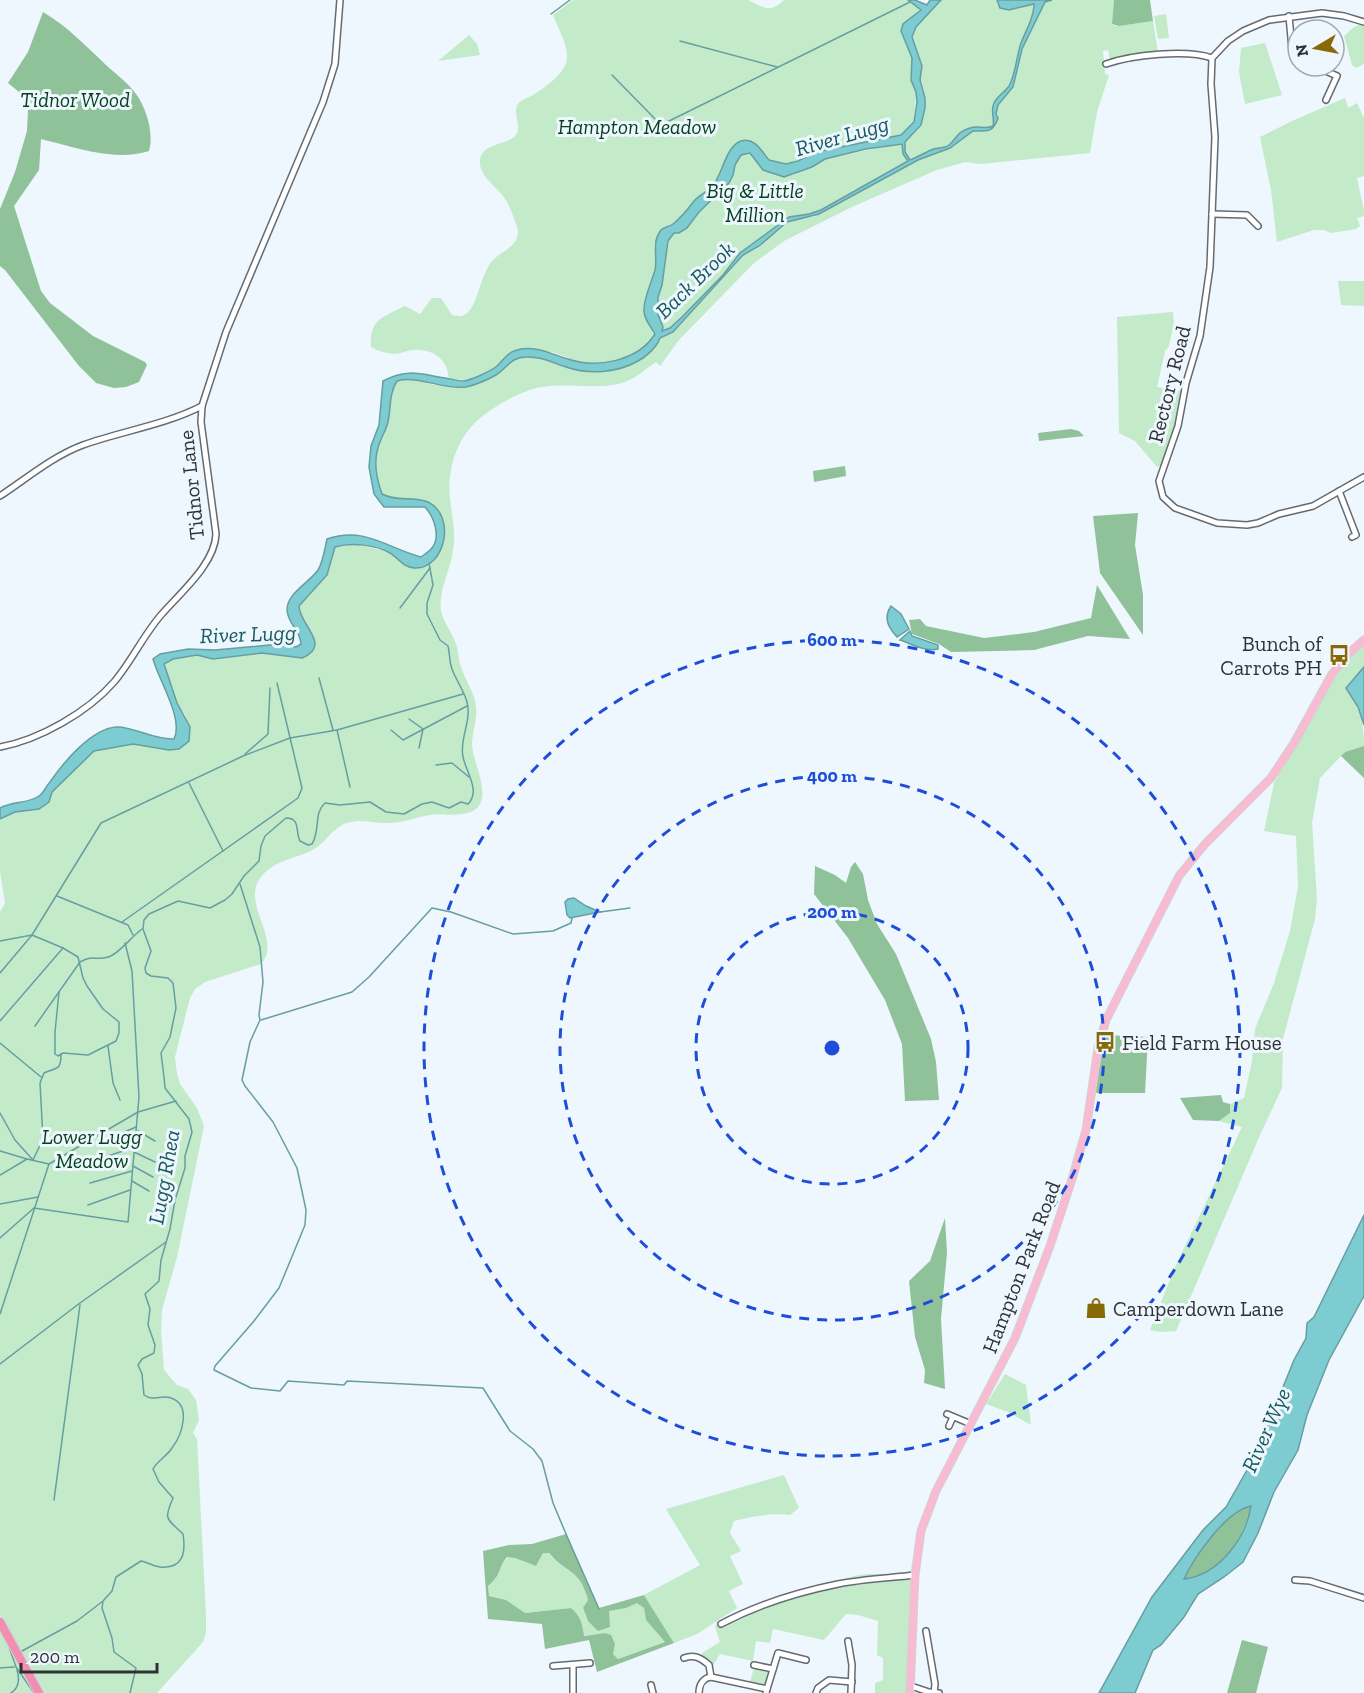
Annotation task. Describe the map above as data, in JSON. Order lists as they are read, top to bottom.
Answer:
{
  "streets": {
    "main road": ["Hampton Park Road"],
    "street": ["Rectory Road", "Tidnor Lane"]
  },
  "water": [
    "River Lugg",
    "Back Brook",
    "Lugg Rhea",
    "River Wye"
  ],
  "parks": [
    "Tidnor Wood",
    "Hampton Meadow",
    "Big & Little Million",
    "Lower Lugg Meadow"
  ],
  "places": {
    "bus stop": ["Bunch of Carrots PH", "Field Farm House"],
    "shop": ["Camperdown Lane"]
  },
  "scale_bar": "200 m",
  "north": "left",
  "rings": ["600 m", "400 m", "200 m"]
}
